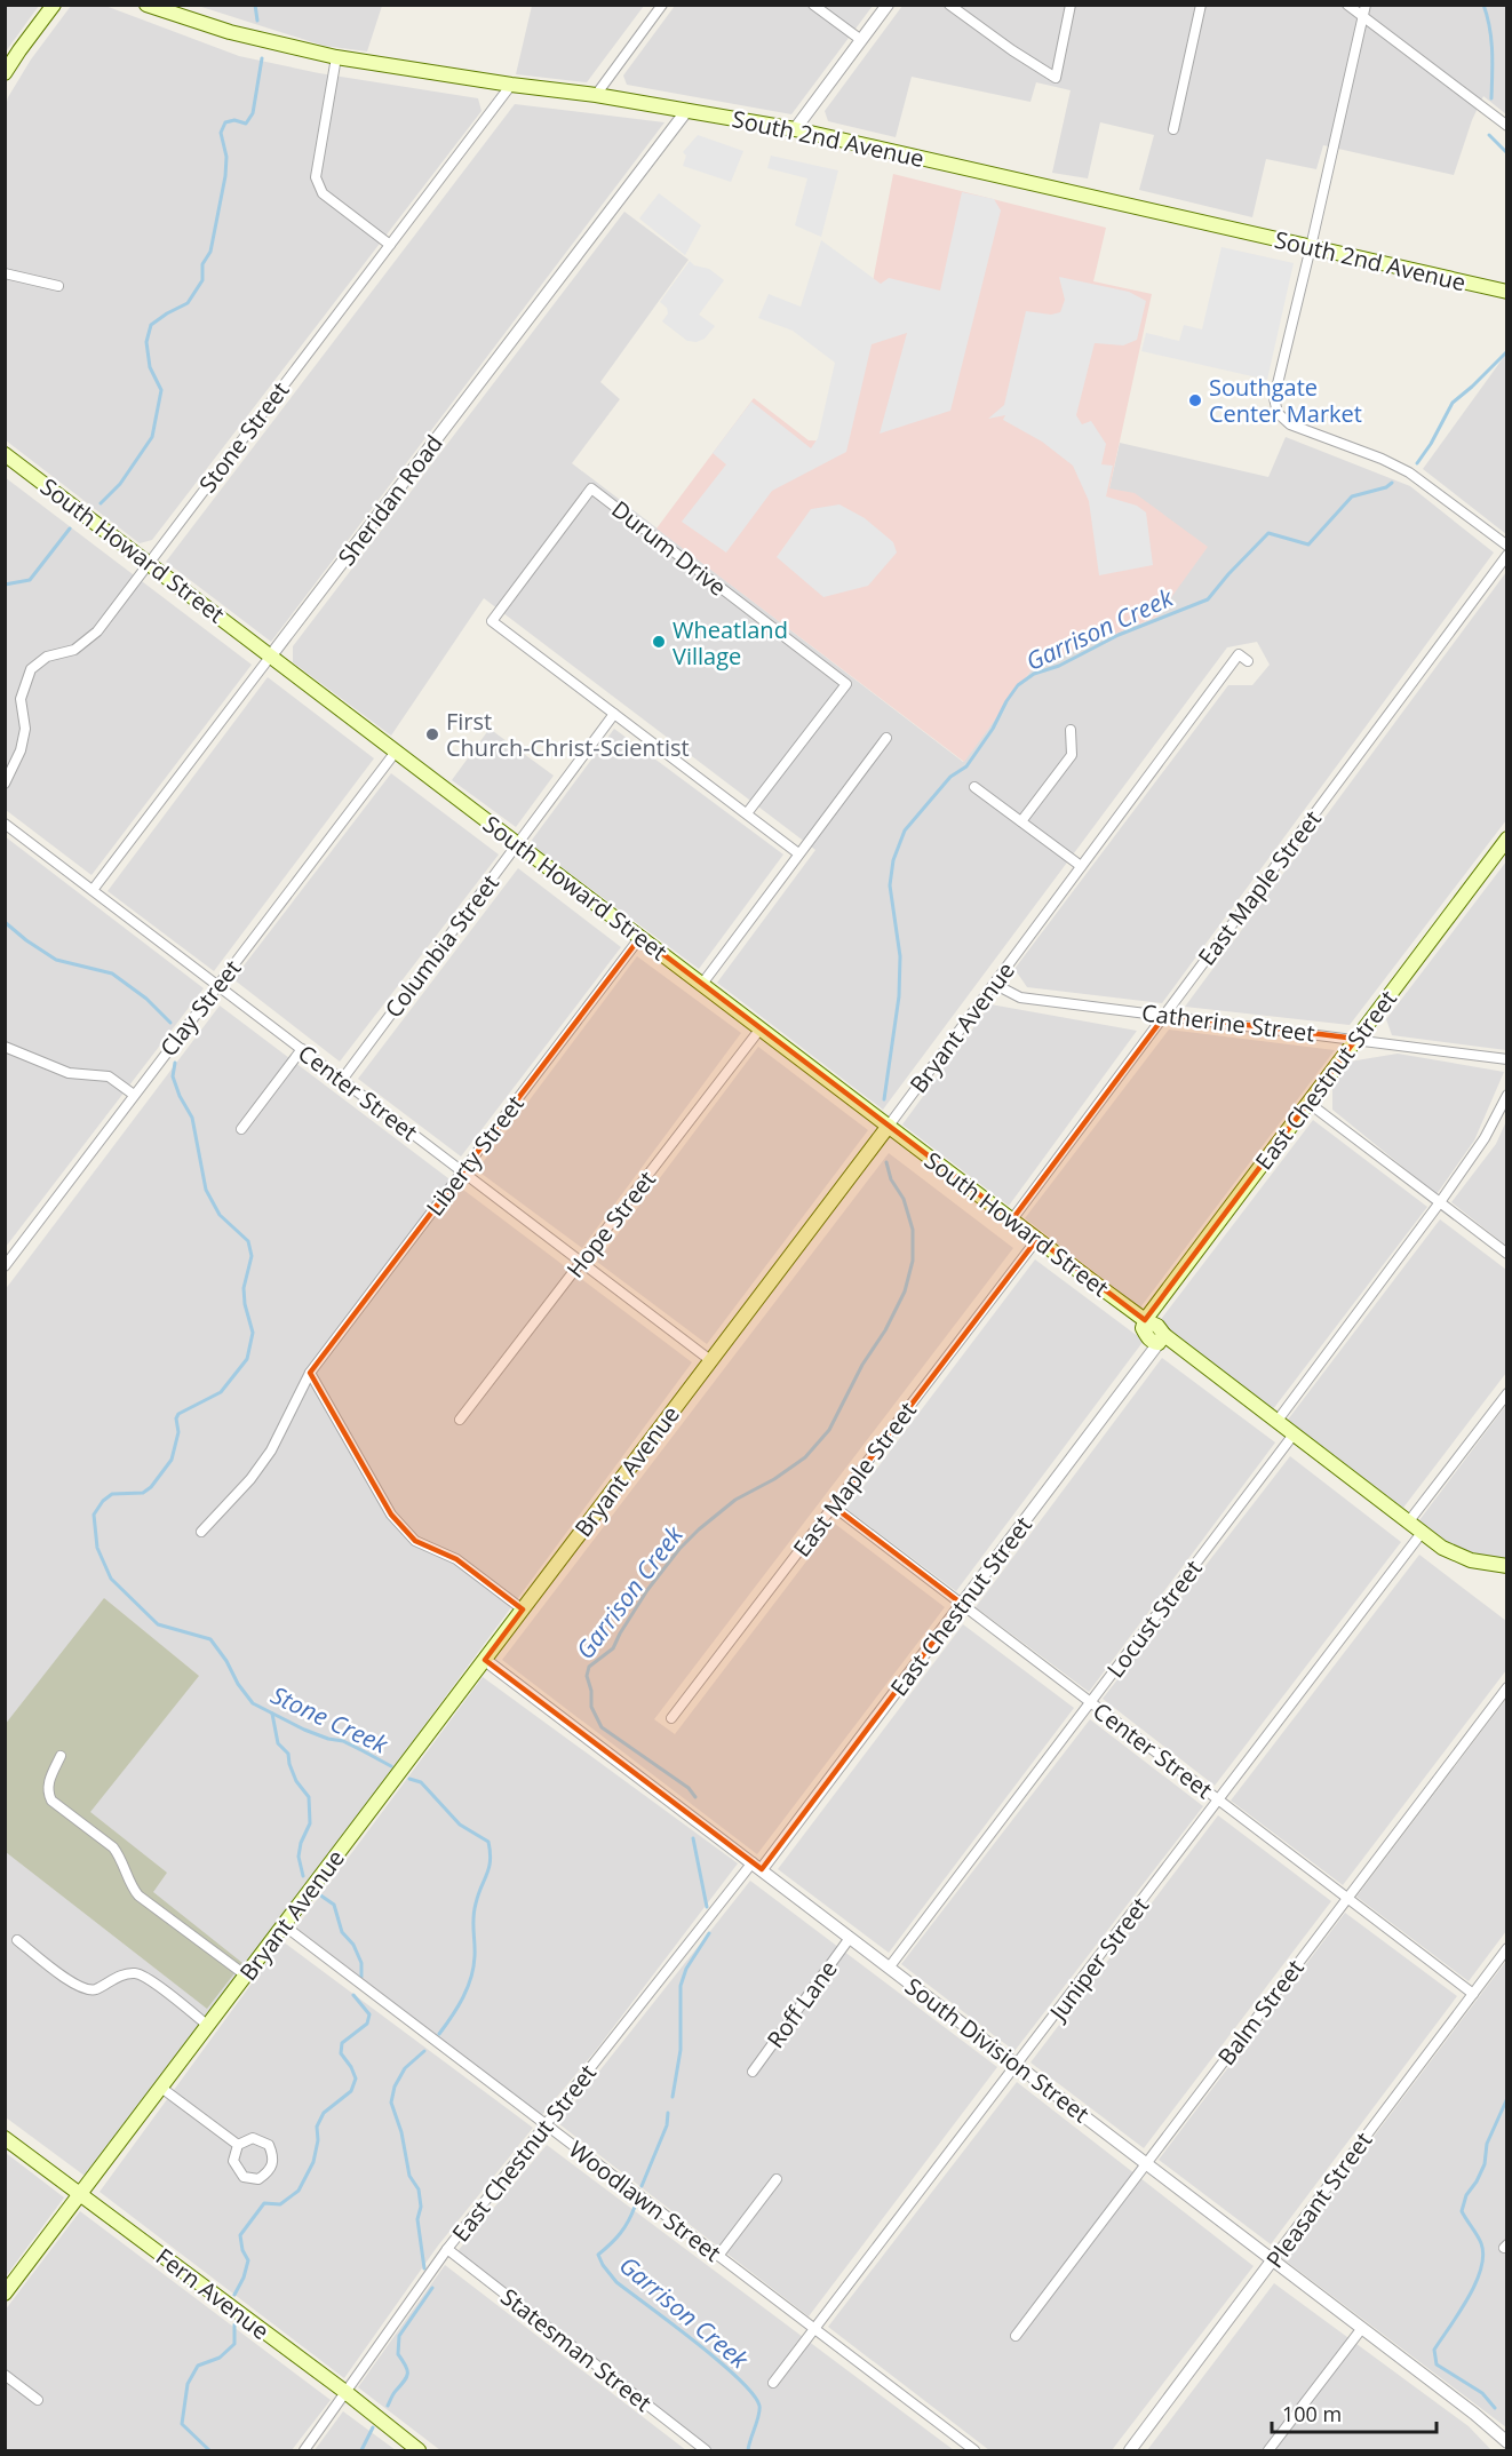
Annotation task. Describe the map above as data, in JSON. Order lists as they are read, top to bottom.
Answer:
{
  "streets": {
    "main road": [
      "South 2nd Avenue",
      "South Howard Street",
      "Bryant Avenue",
      "East Chestnut Street",
      "Fern Avenue"
    ],
    "street": [
      "Stone Street",
      "Sheridan Road",
      "Durum Drive",
      "East Maple Street",
      "Columbia Street",
      "Clay Street",
      "Catherine Street",
      "Center Street",
      "Liberty Street",
      "Hope Street",
      "Locust Street",
      "Juniper Street",
      "Roff Lane",
      "Balm Street",
      "South Division Street",
      "Pleasant Street",
      "Woodlawn Street",
      "Statesman Street"
    ]
  },
  "crossings": [
    ["South 2nd Avenue", "Stone Street"],
    ["South 2nd Avenue", "Sheridan Road"],
    ["Stone Street", "South Howard Street"],
    ["Sheridan Road", "South Howard Street"],
    ["Sheridan Road", "Center Street"],
    ["Durum Drive", "Columbia Street"],
    ["South Howard Street", "East Maple Street"],
    ["South Howard Street", "Columbia Street"],
    ["South Howard Street", "Clay Street"],
    ["South Howard Street", "Bryant Avenue"],
    ["South Howard Street", "East Chestnut Street"],
    ["South Howard Street", "Liberty Street"],
    ["South Howard Street", "Hope Street"],
    ["East Maple Street", "Catherine Street"],
    ["East Maple Street", "Center Street"],
    ["Columbia Street", "Center Street"],
    ["Clay Street", "Center Street"],
    ["Catherine Street", "Bryant Avenue"],
    ["Catherine Street", "East Chestnut Street"],
    ["Bryant Avenue", "Center Street"],
    ["Bryant Avenue", "South Division Street"],
    ["Bryant Avenue", "Woodlawn Street"],
    ["Bryant Avenue", "Fern Avenue"],
    ["East Chestnut Street", "Center Street"],
    ["East Chestnut Street", "South Division Street"],
    ["East Chestnut Street", "Woodlawn Street"],
    ["East Chestnut Street", "Fern Avenue"],
    ["East Chestnut Street", "Statesman Street"],
    ["Center Street", "Liberty Street"],
    ["Center Street", "Hope Street"],
    ["Center Street", "Locust Street"],
    ["Center Street", "Juniper Street"],
    ["Center Street", "Balm Street"],
    ["Center Street", "Pleasant Street"],
    ["Locust Street", "South Division Street"],
    ["Juniper Street", "South Division Street"],
    ["Juniper Street", "Woodlawn Street"],
    ["Roff Lane", "South Division Street"],
    ["Balm Street", "South Division Street"],
    ["South Division Street", "Pleasant Street"]
  ],
  "water": ["Garrison Creek", "Stone Creek"],
  "places": ["Southgate Center Market", "Wheatland Village", "First Church-Christ-Scientist"],
  "scale_bar": "100 m"
}
